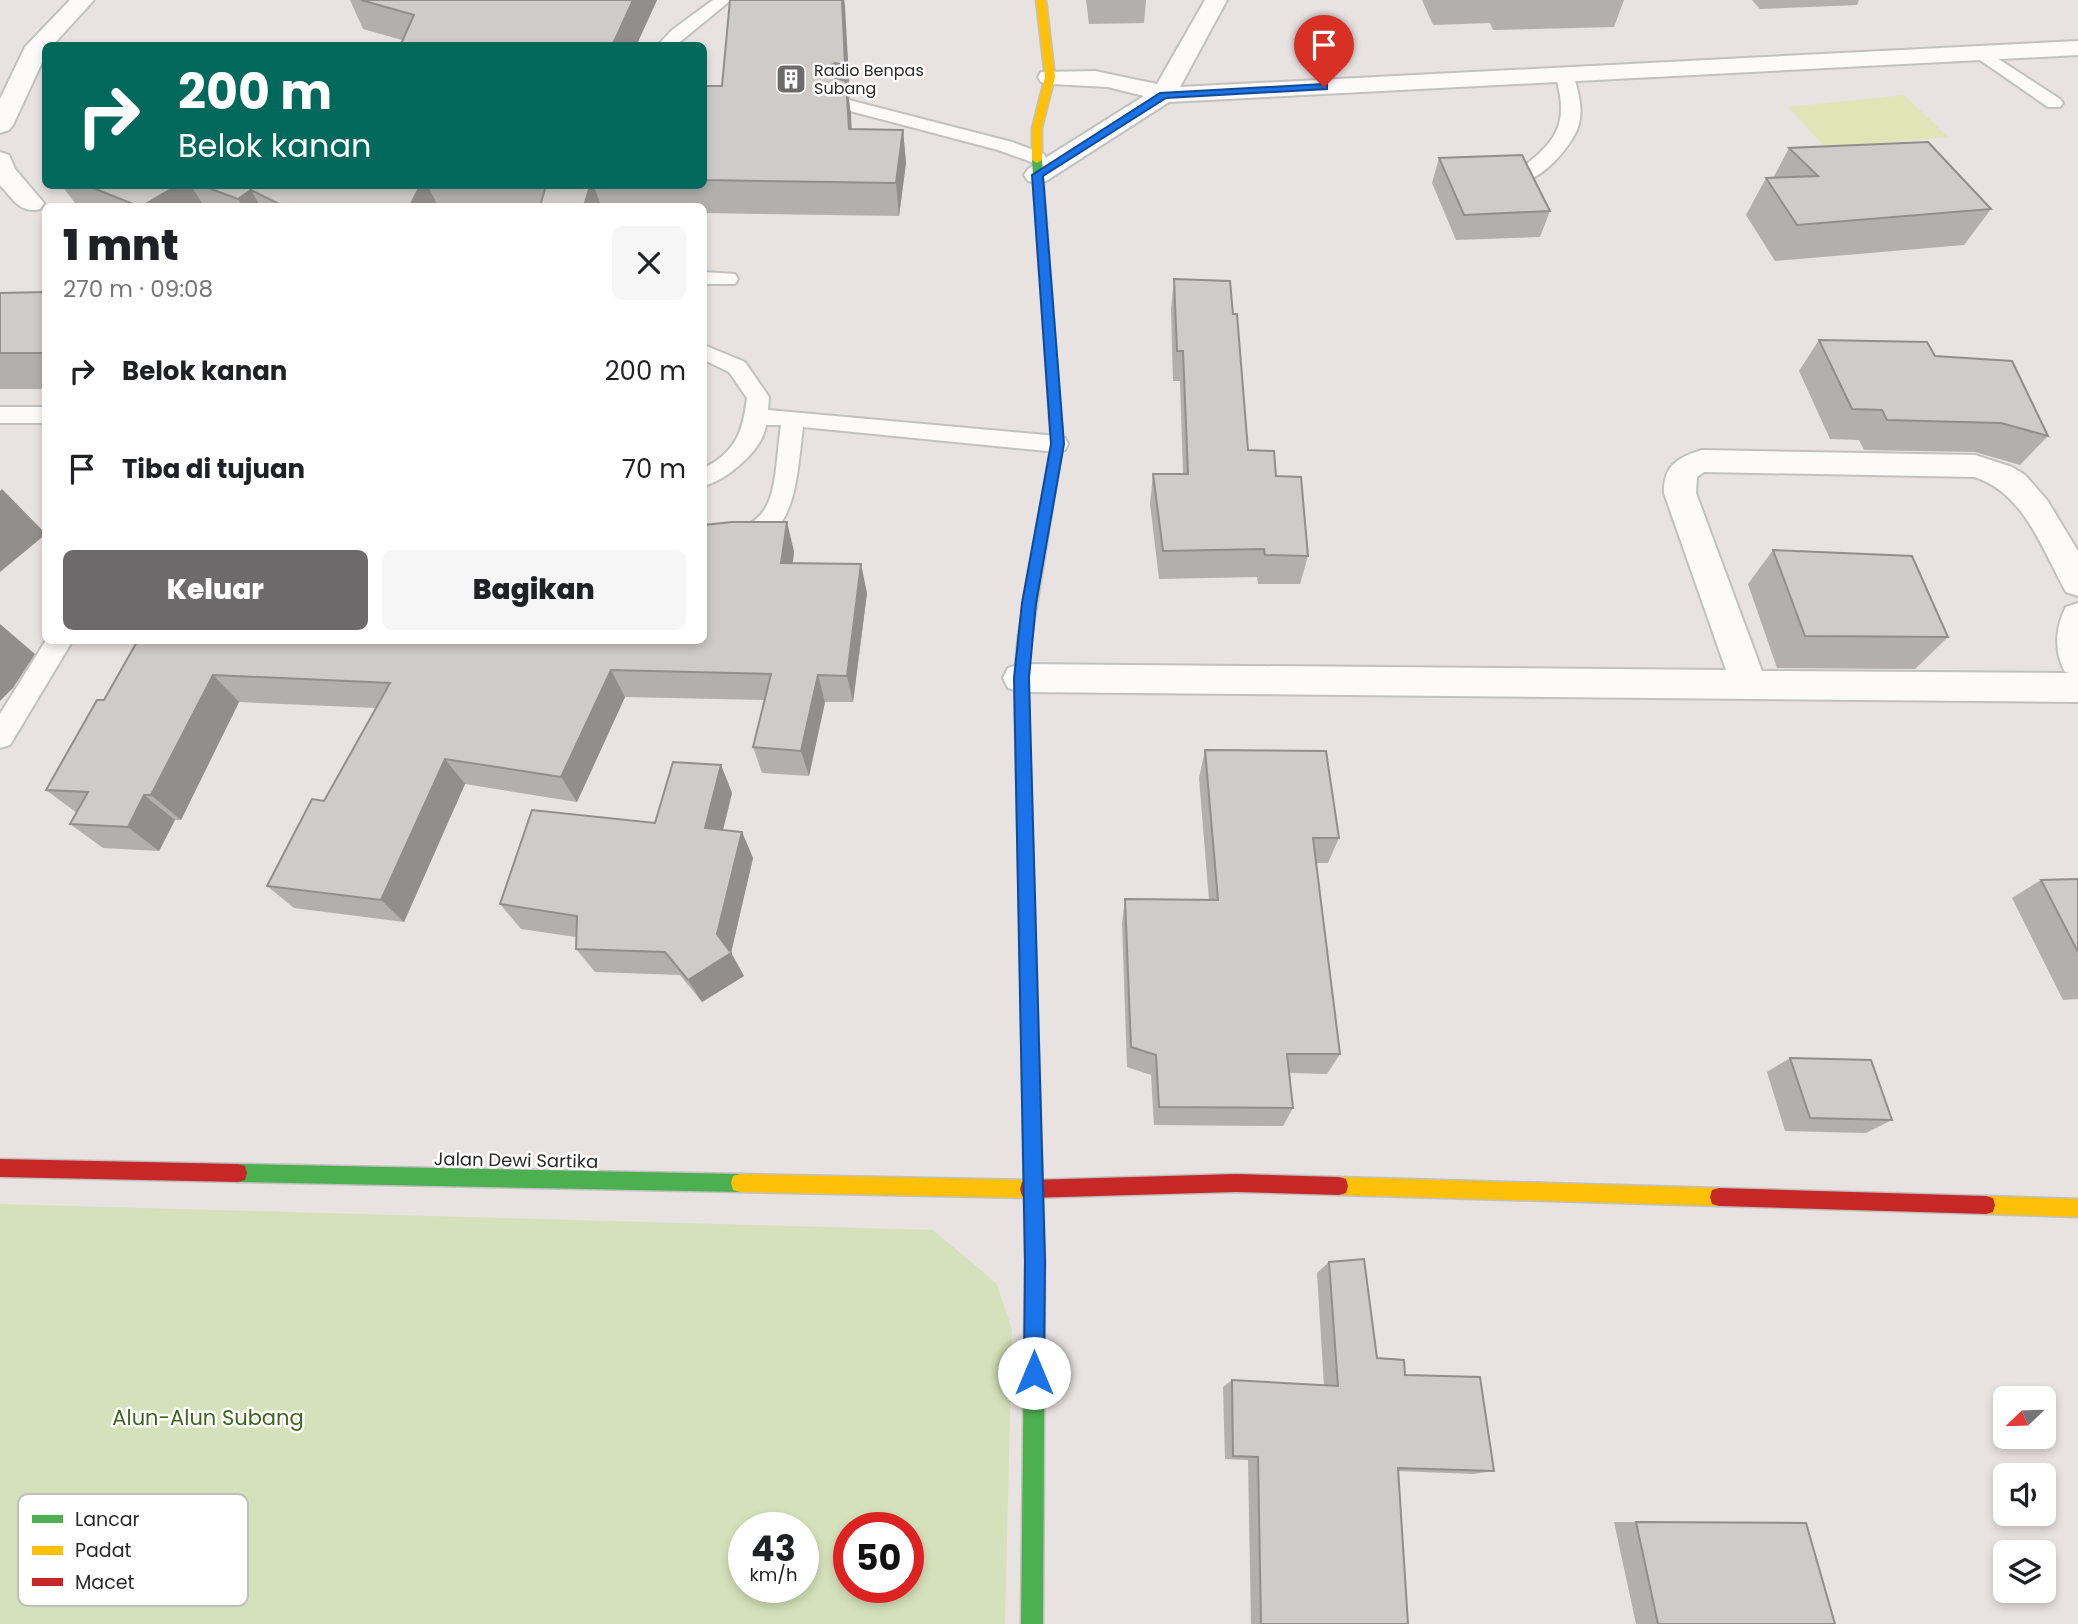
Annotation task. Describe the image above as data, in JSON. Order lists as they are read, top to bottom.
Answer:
{
  "streets": {
    "main road": ["Jalan Dewi Sartika"]
  },
  "parks": ["Alun-Alun Subang"],
  "places": {
    "building": ["Radio Benpas Subang"]
  },
  "legend": ["Lancar", "Padat", "Macet"],
  "north": "bottom left",
  "page": {
    "turn": ["200 m", "Belok kanan"],
    "heading": ["1 mnt", "270 m · 09:08"],
    "list": [
      {
        "name": "Belok kanan",
        "value": "200 m"
      },
      {
        "name": "Tiba di tujuan",
        "value": "70 m"
      }
    ],
    "buttons": ["Keluar", "Bagikan"],
    "speed": "43 km/h",
    "limit": "50"
  }
}
